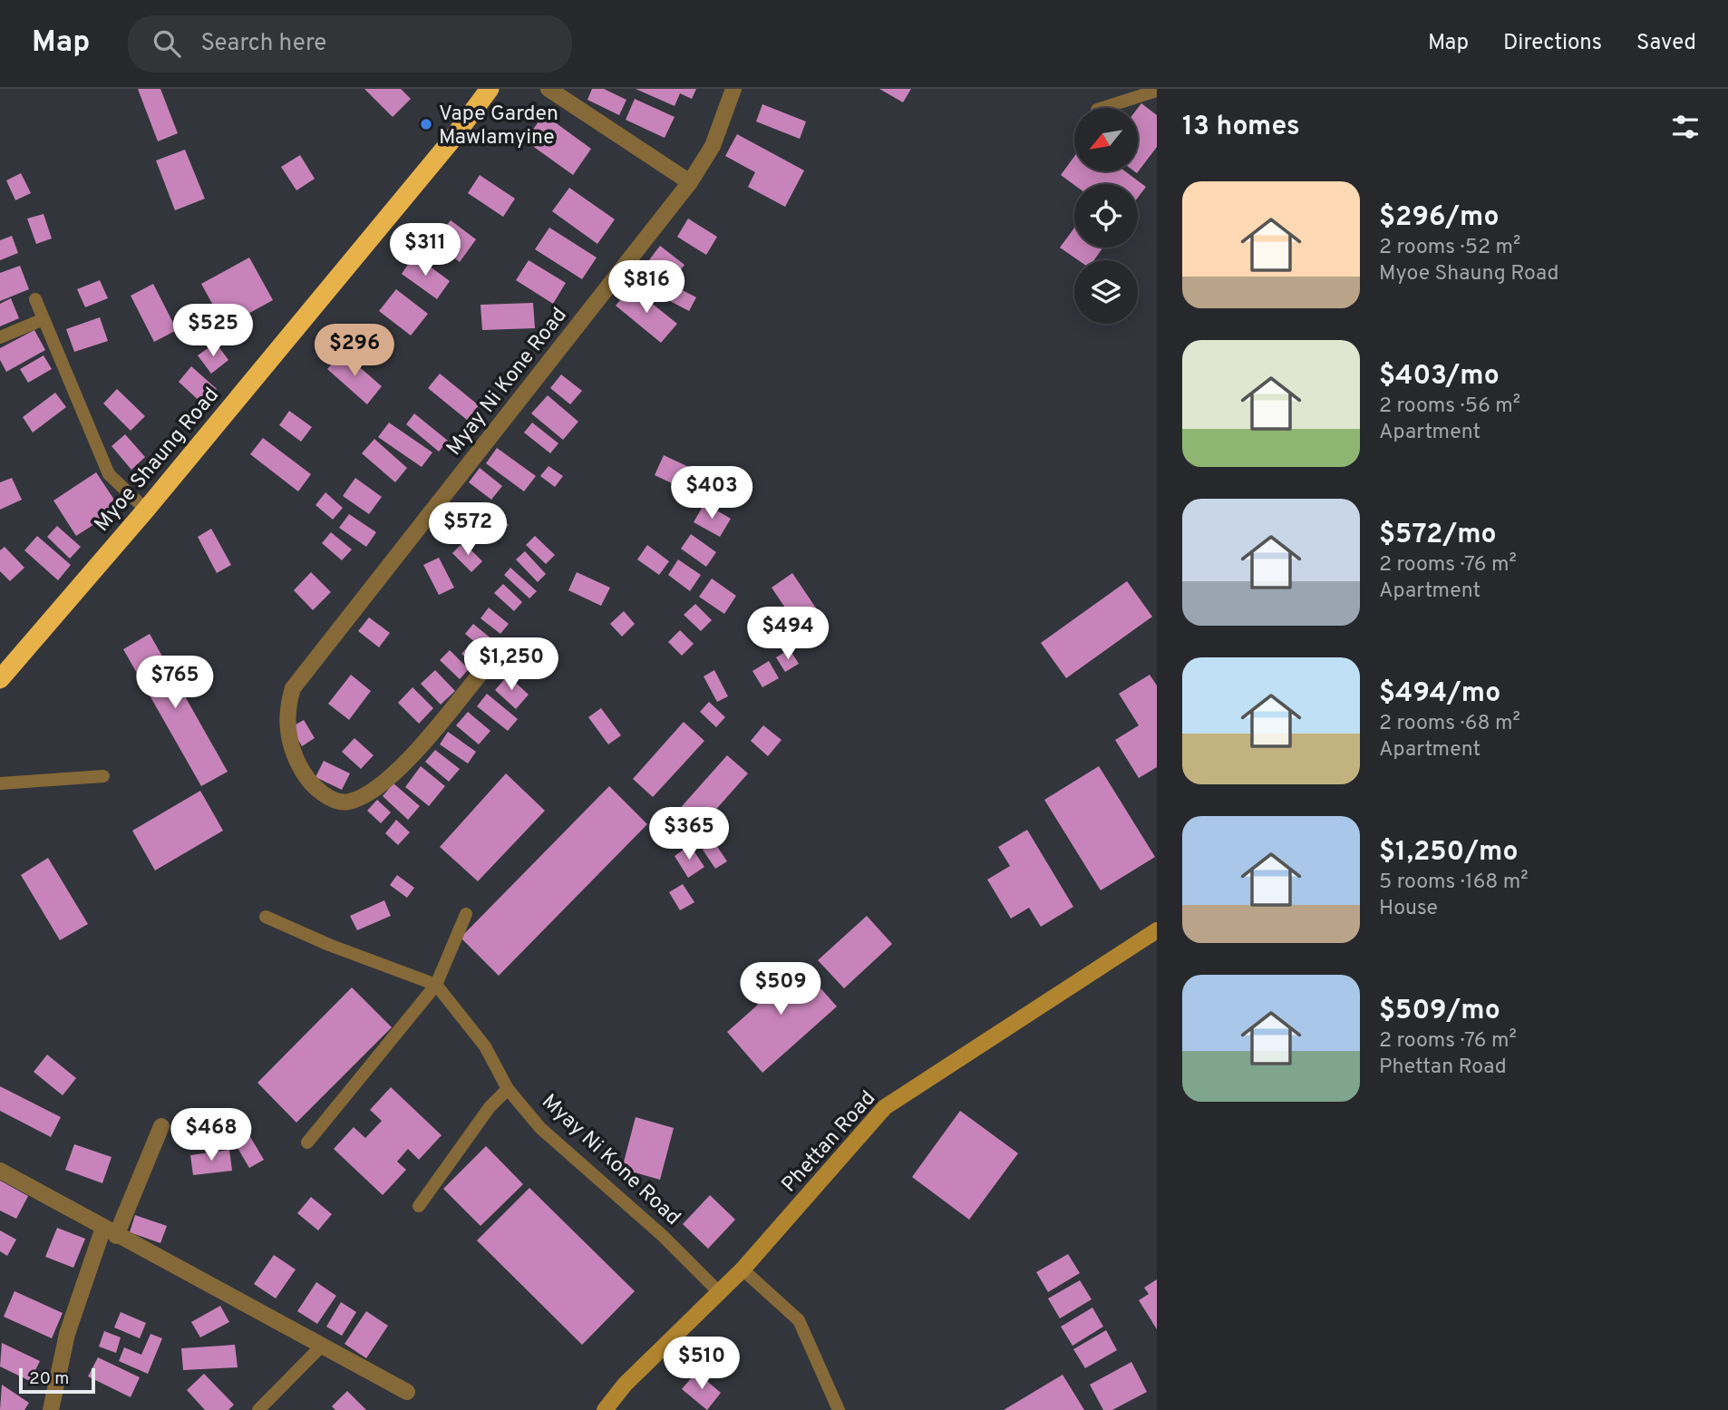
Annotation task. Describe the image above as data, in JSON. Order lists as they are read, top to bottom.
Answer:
{
  "streets": {
    "highway": ["Myoe Shaung Road"],
    "street": ["Phettan Road"],
    "lane": ["Myay Ni Kone Road"]
  },
  "crossings": [
    ["Myay Ni Kone Road", "Phettan Road"]
  ],
  "places": ["Vape Garden Mawlamyine"],
  "scale_bar": "20 m",
  "north": "bottom left",
  "page": {
    "header": "Map",
    "search": "Search here",
    "nav": ["Map", "Directions", "Saved"],
    "heading": "13 homes",
    "list": [
      {
        "name": "$296/mo",
        "note": "2 rooms · 52 m² · Myoe Shaung Road"
      },
      {
        "name": "$403/mo",
        "note": "2 rooms · 56 m² · Apartment"
      },
      {
        "name": "$572/mo",
        "note": "2 rooms · 76 m² · Apartment"
      },
      {
        "name": "$494/mo",
        "note": "2 rooms · 68 m² · Apartment"
      },
      {
        "name": "$1,250/mo",
        "note": "5 rooms · 168 m² · House"
      },
      {
        "name": "$509/mo",
        "note": "2 rooms · 76 m² · Phettan Road"
      }
    ],
    "price": [
      "$311",
      "$816",
      "$525",
      "$296",
      "$403",
      "$572",
      "$494",
      "$1,250",
      "$765",
      "$365",
      "$509",
      "$468",
      "$510"
    ],
    "scale": "20 m"
  }
}
